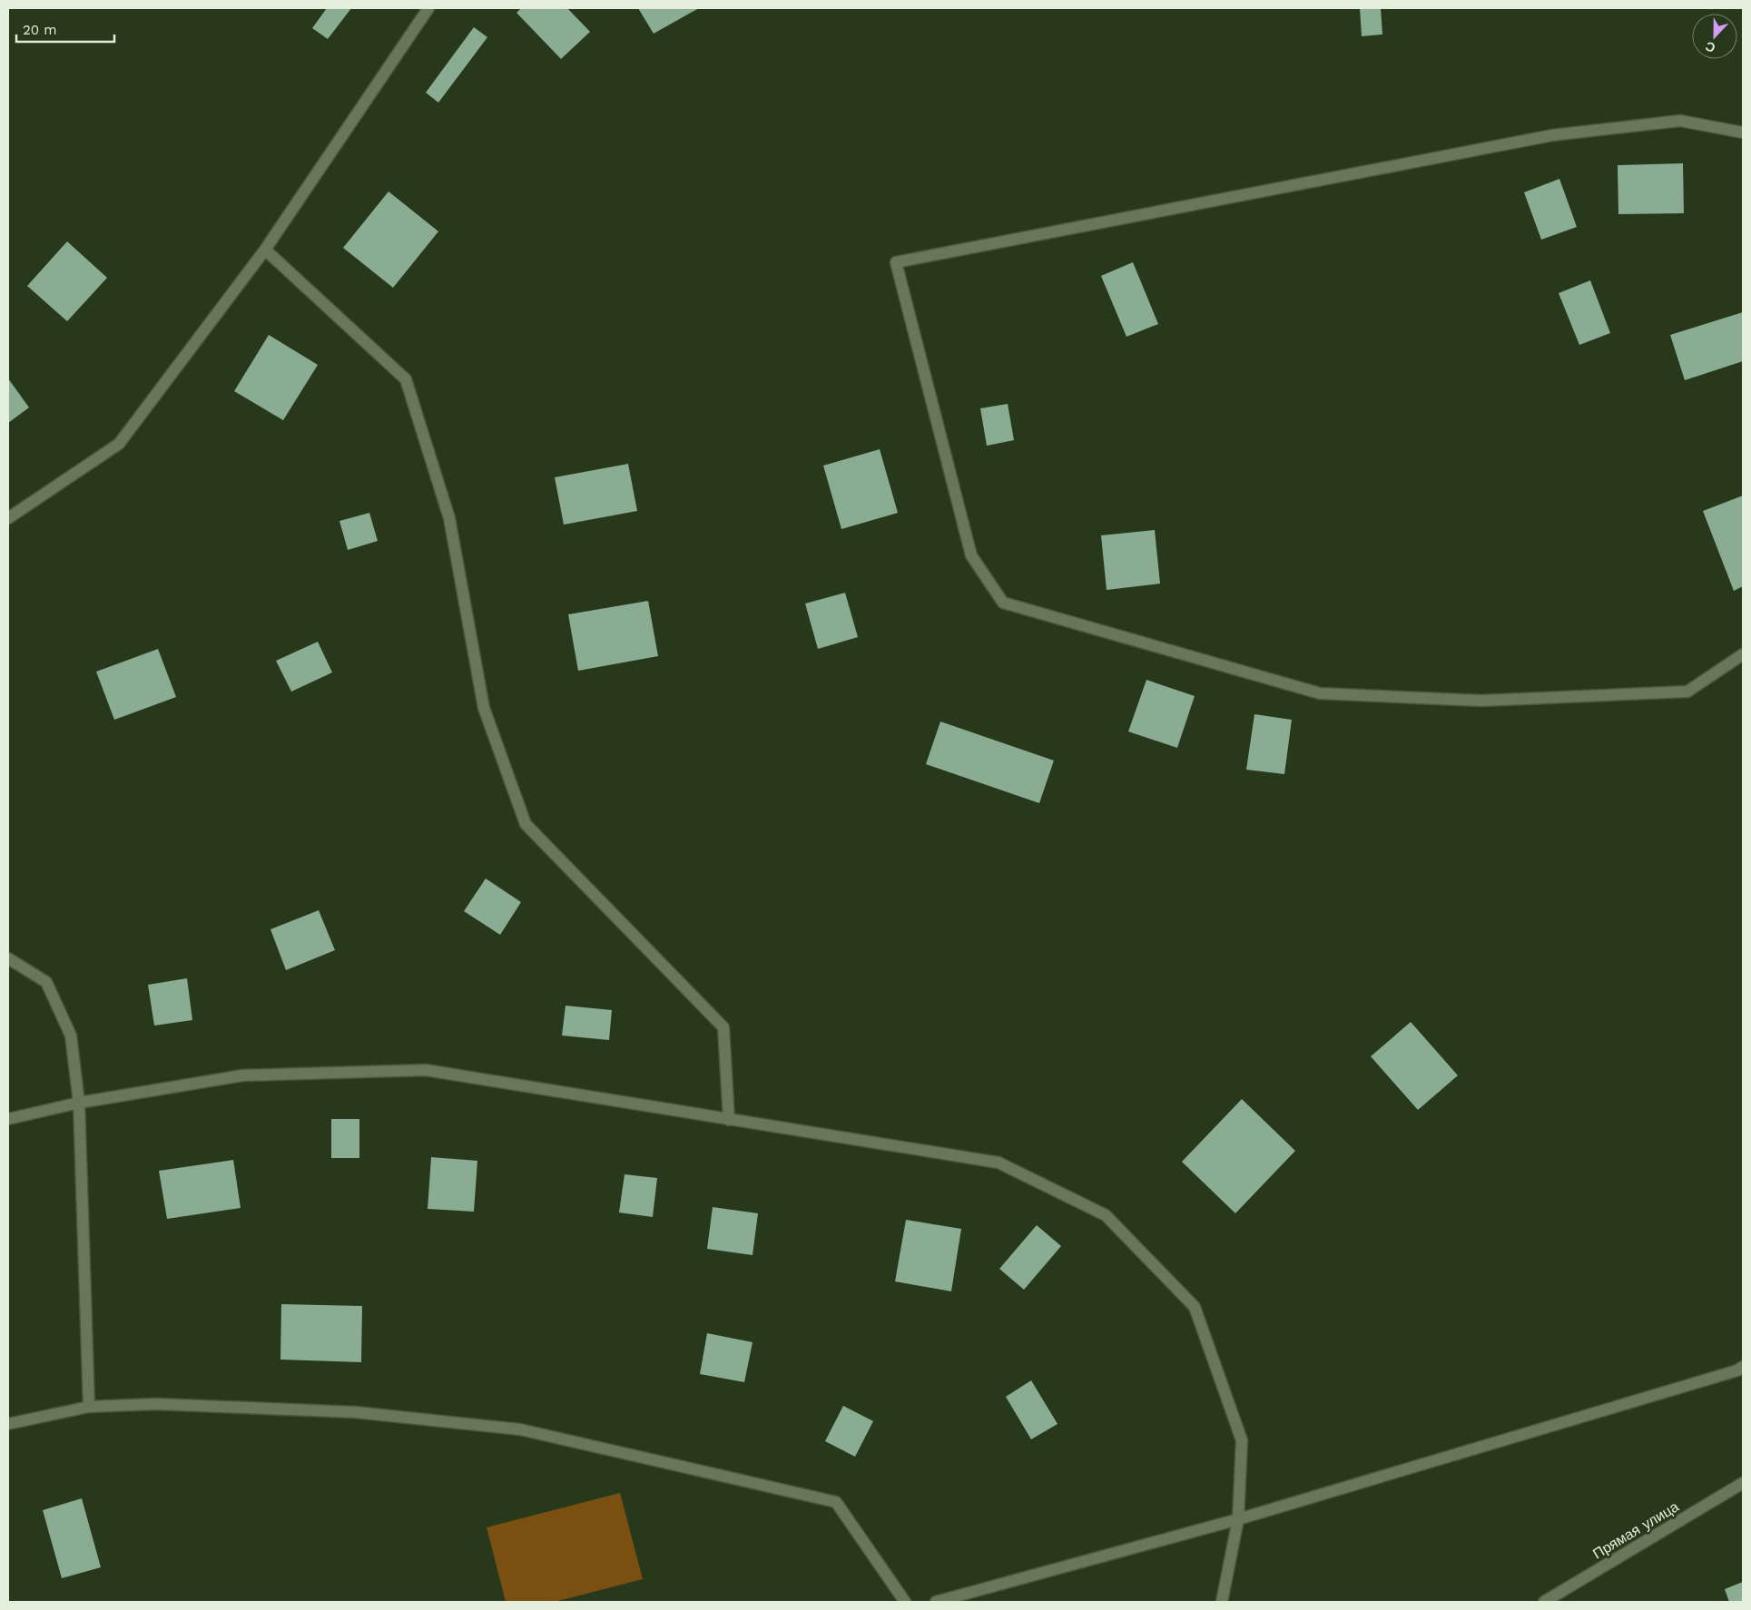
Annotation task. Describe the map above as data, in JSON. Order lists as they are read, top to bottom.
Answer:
{
  "streets": {
    "street": ["Прямая улица"]
  },
  "scale_bar": "20 m",
  "north": "bottom"
}
